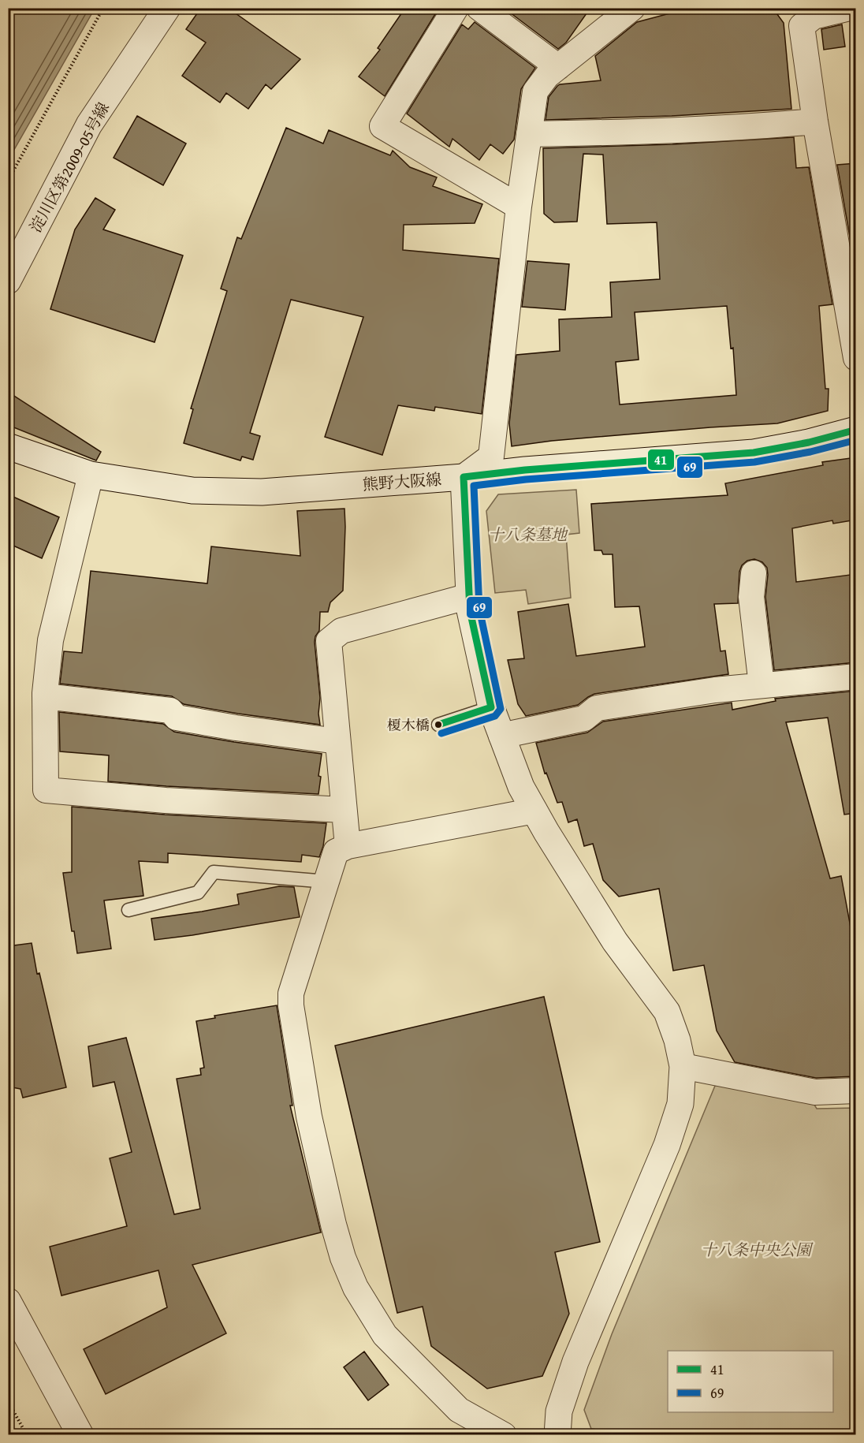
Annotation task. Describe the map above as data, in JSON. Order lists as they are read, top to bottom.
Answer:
{
  "streets": {
    "street": ["淀川区第2009-05号線", "熊野大阪線"]
  },
  "parks": ["十八条墓地", "十八条中央公園"],
  "places": ["榎木橋"],
  "lines": ["transit line 41", "transit line 69"],
  "legend": ["41", "69"]
}
